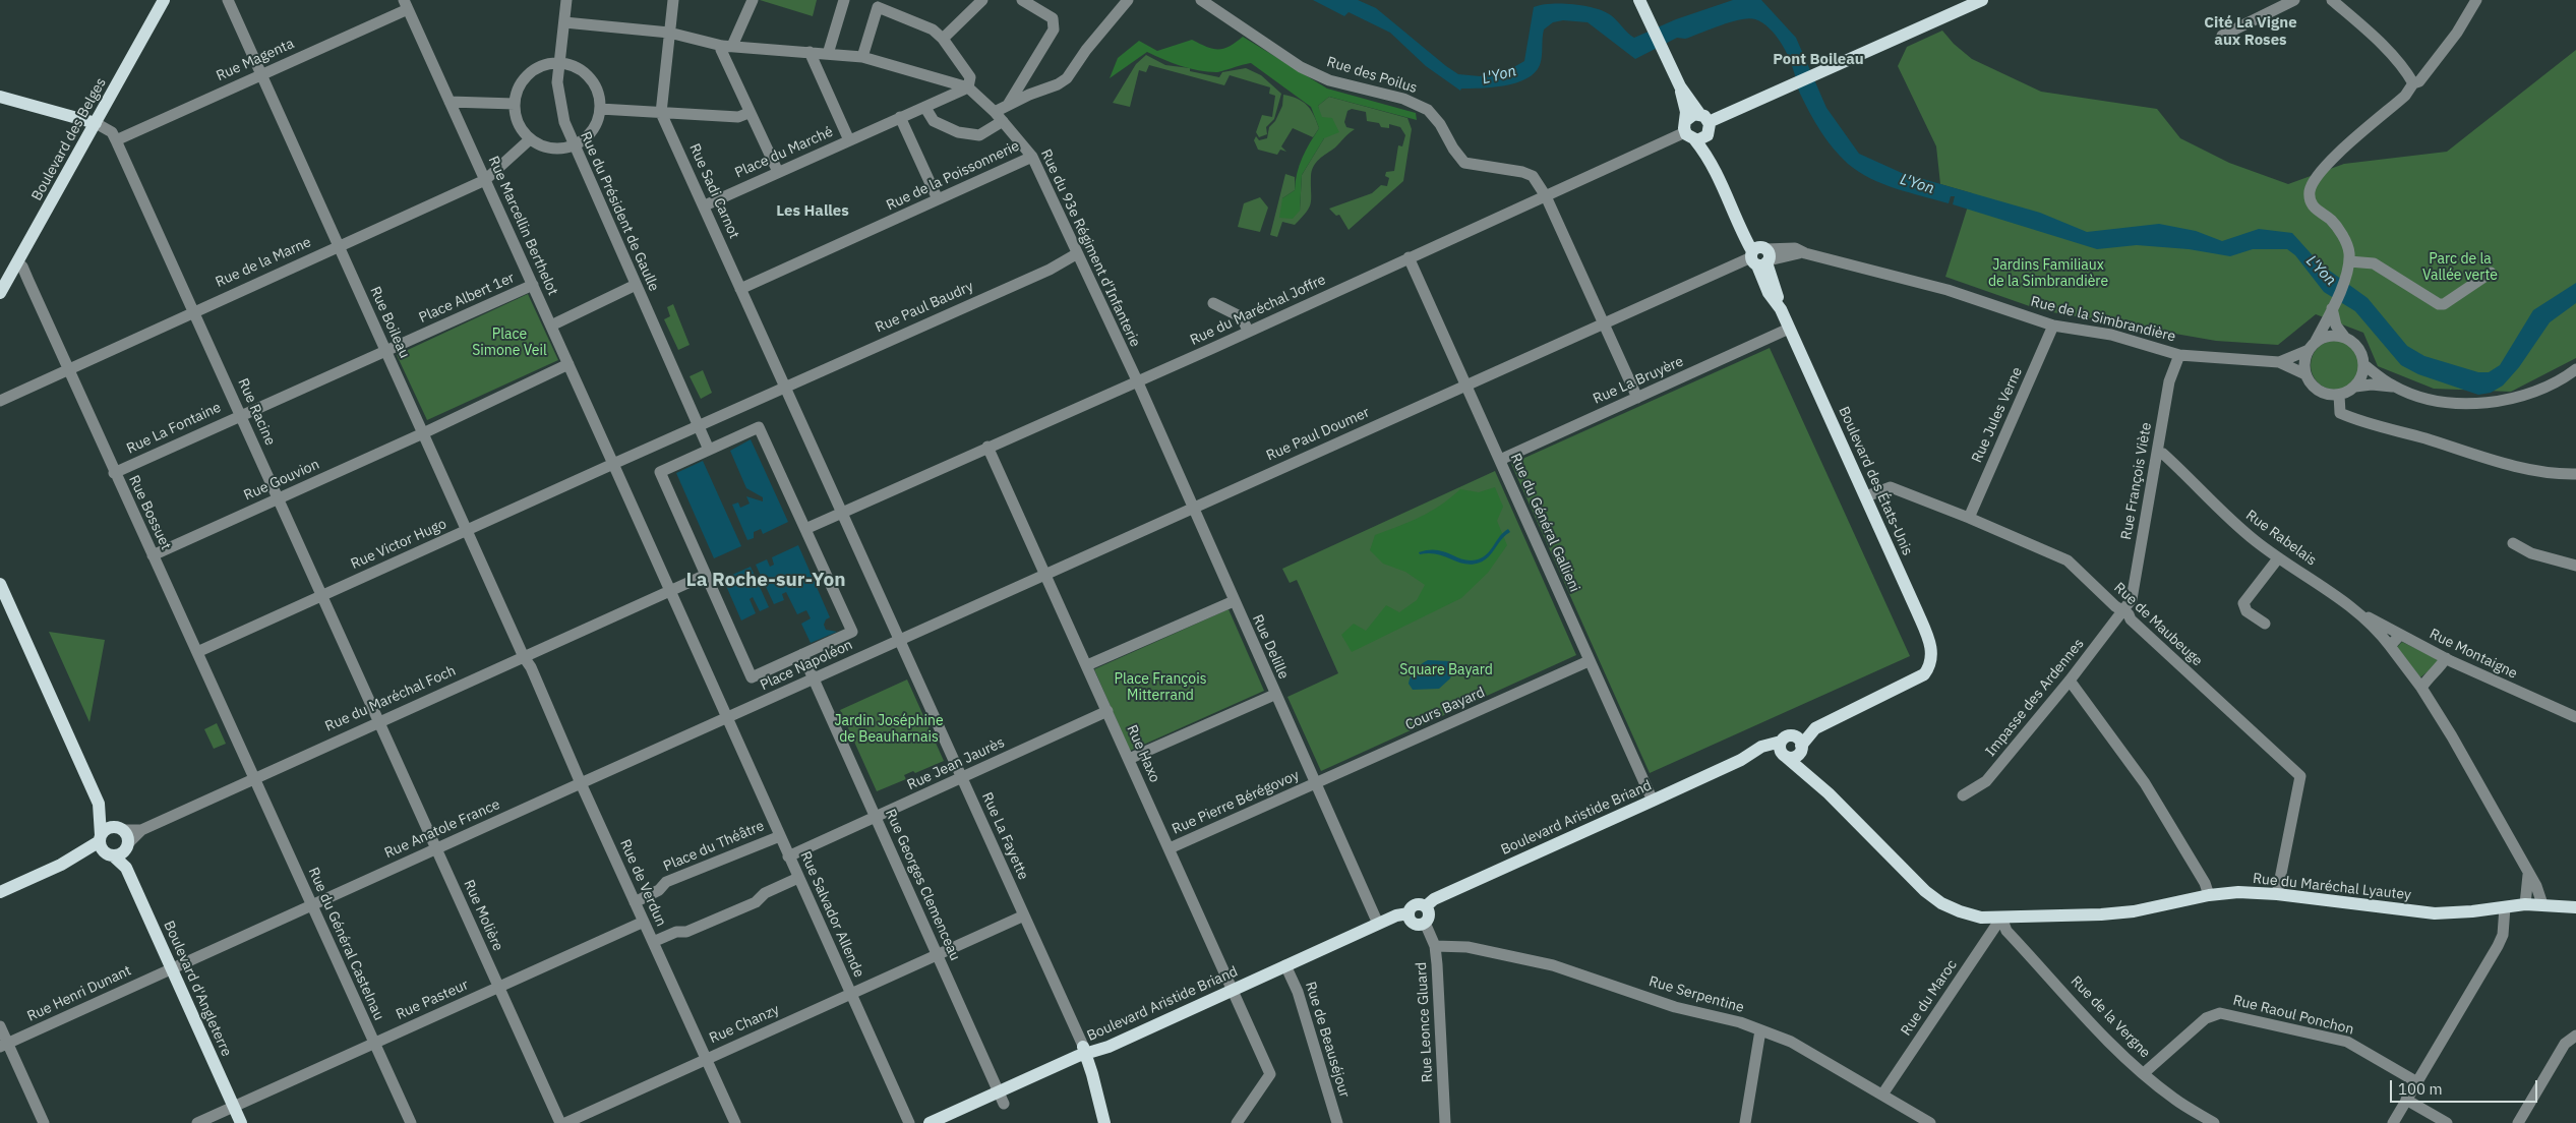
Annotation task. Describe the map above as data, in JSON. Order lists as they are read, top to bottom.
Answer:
{
  "streets": {
    "main road": [
      "Boulevard des Belges",
      "Boulevard des États-Unis",
      "Boulevard Aristide Briand",
      "Rue du Maréchal Lyautey",
      "Boulevard d'Angleterre"
    ],
    "street": [
      "Rue Magenta",
      "Rue des Poilus",
      "Place du Marché",
      "Rue de la Poissonnerie",
      "Rue Sadi Carnot",
      "Rue du Président de Gaulle",
      "Rue Marcellin Berthelot",
      "Rue du 93e Régiment d'Infanterie",
      "Rue de la Marne",
      "Place Albert 1er",
      "Rue Paul Baudry",
      "Rue du Maréchal Joffre",
      "Rue de la Simbrandière",
      "Rue Boileau",
      "Rue La Bruyère",
      "Rue Racine",
      "Rue Jules Verne",
      "Rue La Fontaine",
      "Rue Paul Doumer",
      "Rue Gouvion",
      "Rue François Viète",
      "Rue Bossuet",
      "Rue du Général Gallieni",
      "Rue Rabelais",
      "Rue Victor Hugo",
      "Rue de Maubeuge",
      "Rue Delille",
      "Rue Montaigne",
      "Place Napoléon",
      "Impasse des Ardennes",
      "Rue du Maréchal Foch",
      "Cours Bayard",
      "Rue Haxo",
      "Rue Jean Jaurès",
      "Rue Pierre Bérégovoy",
      "Rue Anatole France",
      "Rue La Fayette",
      "Place du Théâtre",
      "Rue de Verdun",
      "Rue Georges Clemenceau",
      "Rue Salvador Allende",
      "Rue Molière",
      "Rue du Général Castelnau",
      "Rue Henri Dunant",
      "Rue Serpentine",
      "Rue du Maroc",
      "Rue Pasteur",
      "Rue Raoul Ponchon",
      "Rue de la Vergne",
      "Rue Leonce Gluard",
      "Rue Chanzy",
      "Rue de Beauséjour"
    ]
  },
  "crossings": [
    ["Rue Magenta", "Rue Marcellin Berthelot"],
    ["Rue Magenta", "Rue Boileau"],
    ["Rue Magenta", "Rue Racine"],
    ["Rue des Poilus", "Rue du Maréchal Joffre"],
    ["Rue des Poilus", "Rue La Bruyère"],
    ["Rue des Poilus", "Rue Paul Doumer"],
    ["Boulevard des Belges", "Rue Racine"],
    ["Boulevard des Belges", "Rue Bossuet"],
    ["Place du Marché", "Rue Sadi Carnot"],
    ["Place du Marché", "Rue du 93e Régiment d'Infanterie"],
    ["Rue de la Poissonnerie", "Rue Sadi Carnot"],
    ["Rue de la Poissonnerie", "Rue du 93e Régiment d'Infanterie"],
    ["Rue Sadi Carnot", "Rue Paul Baudry"],
    ["Rue Marcellin Berthelot", "Rue de la Marne"],
    ["Rue Marcellin Berthelot", "Place Albert 1er"],
    ["Rue Marcellin Berthelot", "Rue Victor Hugo"],
    ["Rue du 93e Régiment d'Infanterie", "Rue Paul Baudry"],
    ["Rue du 93e Régiment d'Infanterie", "Rue du Maréchal Joffre"],
    ["Rue du 93e Régiment d'Infanterie", "Rue Delille"],
    ["Rue de la Marne", "Rue Boileau"],
    ["Rue de la Marne", "Rue Racine"],
    ["Rue de la Marne", "Rue Bossuet"],
    ["Place Albert 1er", "Rue Boileau"],
    ["Place Albert 1er", "Rue La Fontaine"],
    ["Rue du Maréchal Joffre", "Boulevard des États-Unis"],
    ["Rue du Maréchal Joffre", "Rue du Général Gallieni"],
    ["Rue du Maréchal Joffre", "Rue Delille"],
    ["Rue du Maréchal Joffre", "Place Napoléon"],
    ["Rue du Maréchal Joffre", "Rue Haxo"],
    ["Rue de la Simbrandière", "Rue Jules Verne"],
    ["Rue de la Simbrandière", "Rue Paul Doumer"],
    ["Rue de la Simbrandière", "Boulevard des États-Unis"],
    ["Rue de la Simbrandière", "Rue François Viète"],
    ["Rue Boileau", "Rue La Fontaine"],
    ["Rue Boileau", "Rue Gouvion"],
    ["Rue Boileau", "Rue Victor Hugo"],
    ["Rue Boileau", "Rue du Maréchal Foch"],
    ["Rue Boileau", "Rue de Verdun"],
    ["Rue La Bruyère", "Boulevard des États-Unis"],
    ["Rue La Bruyère", "Rue du Général Gallieni"],
    ["Rue Racine", "Rue La Fontaine"],
    ["Rue Racine", "Rue Gouvion"],
    ["Rue Racine", "Rue Victor Hugo"],
    ["Rue Racine", "Rue du Maréchal Foch"],
    ["Rue Racine", "Rue Molière"],
    ["Rue Jules Verne", "Rue de Maubeuge"],
    ["Rue La Fontaine", "Rue Bossuet"],
    ["Rue Paul Doumer", "Boulevard des États-Unis"],
    ["Rue Paul Doumer", "Rue du Général Gallieni"],
    ["Rue Paul Doumer", "Rue Delille"],
    ["Rue Paul Doumer", "Place Napoléon"],
    ["Rue Paul Doumer", "Rue Haxo"],
    ["Rue Paul Doumer", "Rue La Fayette"],
    ["Rue Gouvion", "Rue Bossuet"],
    ["Boulevard des États-Unis", "Rue de Maubeuge"],
    ["Boulevard des États-Unis", "Boulevard Aristide Briand"],
    ["Rue François Viète", "Rue Rabelais"],
    ["Rue François Viète", "Rue de Maubeuge"],
    ["Rue François Viète", "Impasse des Ardennes"],
    ["Rue Bossuet", "Rue Victor Hugo"],
    ["Rue Bossuet", "Rue du Maréchal Foch"],
    ["Rue Bossuet", "Rue du Général Castelnau"],
    ["Rue du Général Gallieni", "Cours Bayard"],
    ["Rue du Général Gallieni", "Boulevard Aristide Briand"],
    ["Rue Rabelais", "Rue Montaigne"],
    ["Rue Rabelais", "Rue du Maréchal Lyautey"],
    ["Rue de Maubeuge", "Impasse des Ardennes"],
    ["Rue de Maubeuge", "Rue du Maréchal Lyautey"],
    ["Rue Delille", "Cours Bayard"],
    ["Rue Delille", "Rue Pierre Bérégovoy"],
    ["Rue Delille", "Boulevard Aristide Briand"],
    ["Place Napoléon", "Rue du Maréchal Foch"],
    ["Place Napoléon", "Rue Anatole France"],
    ["Place Napoléon", "Rue La Fayette"],
    ["Place Napoléon", "Rue Georges Clemenceau"],
    ["Place Napoléon", "Rue Salvador Allende"],
    ["Rue du Maréchal Foch", "Rue de Verdun"],
    ["Rue du Maréchal Foch", "Rue Molière"],
    ["Rue du Maréchal Foch", "Rue du Général Castelnau"],
    ["Rue du Maréchal Foch", "Boulevard d'Angleterre"],
    ["Cours Bayard", "Rue Pierre Bérégovoy"],
    ["Rue Haxo", "Rue Jean Jaurès"],
    ["Rue Haxo", "Rue Pierre Bérégovoy"],
    ["Rue Haxo", "Boulevard Aristide Briand"],
    ["Rue Jean Jaurès", "Rue La Fayette"],
    ["Rue Jean Jaurès", "Rue Georges Clemenceau"],
    ["Rue Jean Jaurès", "Rue Salvador Allende"],
    ["Boulevard Aristide Briand", "Rue La Fayette"],
    ["Boulevard Aristide Briand", "Rue Georges Clemenceau"],
    ["Boulevard Aristide Briand", "Rue du Maréchal Lyautey"],
    ["Boulevard Aristide Briand", "Rue Leonce Gluard"],
    ["Boulevard Aristide Briand", "Rue de Beauséjour"],
    ["Rue Anatole France", "Rue de Verdun"],
    ["Rue Anatole France", "Rue Salvador Allende"],
    ["Rue Anatole France", "Rue Molière"],
    ["Rue Anatole France", "Rue du Général Castelnau"],
    ["Rue Anatole France", "Boulevard d'Angleterre"],
    ["Rue Anatole France", "Rue Henri Dunant"],
    ["Rue La Fayette", "Rue Chanzy"],
    ["Place du Théâtre", "Rue de Verdun"],
    ["Place du Théâtre", "Rue Salvador Allende"],
    ["Rue de Verdun", "Rue Pasteur"],
    ["Rue de Verdun", "Rue Chanzy"],
    ["Rue Georges Clemenceau", "Rue Chanzy"],
    ["Rue du Maréchal Lyautey", "Rue du Maroc"],
    ["Rue du Maréchal Lyautey", "Rue de la Vergne"],
    ["Rue Salvador Allende", "Rue Chanzy"],
    ["Rue Molière", "Rue Pasteur"],
    ["Rue du Général Castelnau", "Rue Pasteur"],
    ["Boulevard d'Angleterre", "Rue Henri Dunant"],
    ["Boulevard d'Angleterre", "Rue Pasteur"],
    ["Rue Serpentine", "Rue du Maroc"],
    ["Rue Serpentine", "Rue Leonce Gluard"],
    ["Rue du Maroc", "Rue de la Vergne"],
    ["Rue Raoul Ponchon", "Rue de la Vergne"]
  ],
  "districts": [
    "Cité La Vigne aux Roses",
    "Pont Boileau",
    "Les Halles",
    "La Roche-sur-Yon"
  ],
  "water": ["L'Yon"],
  "parks": [
    "Parc de la Vallée verte",
    "Jardins Familiaux de la Simbrandière",
    "Place Simone Veil",
    "Square Bayard",
    "Place François Mitterrand",
    "Jardin Joséphine de Beauharnais"
  ],
  "scale_bar": "100 m"
}
